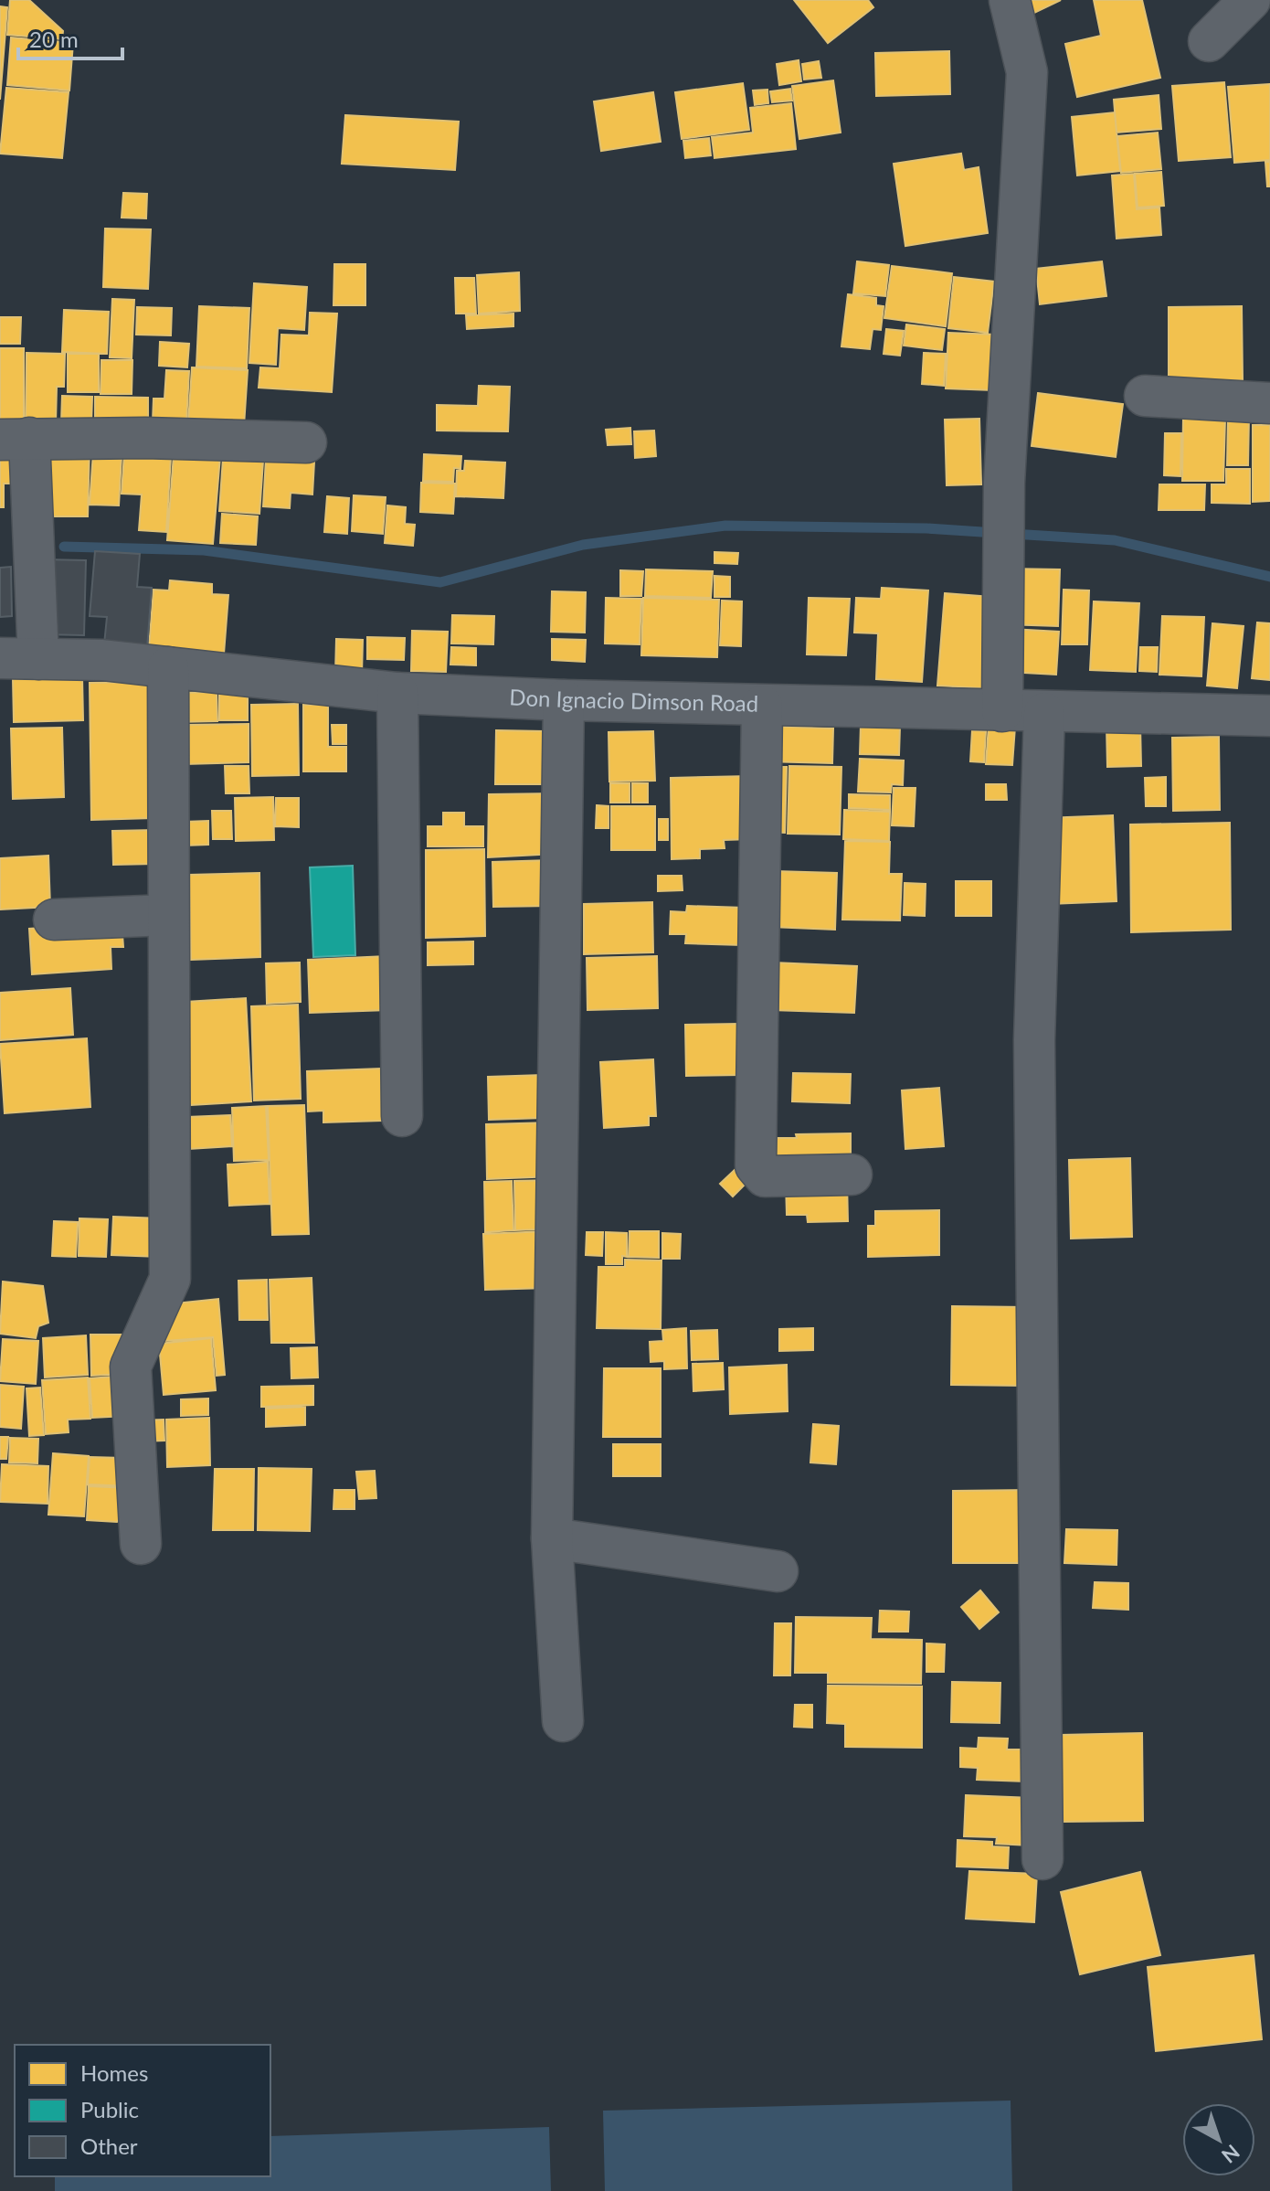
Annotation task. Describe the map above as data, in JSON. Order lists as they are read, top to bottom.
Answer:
{
  "streets": {
    "street": ["Don Ignacio Dimson Road"]
  },
  "legend": ["Homes", "Public", "Other"],
  "scale_bar": "20 m",
  "north": "bottom right"
}
